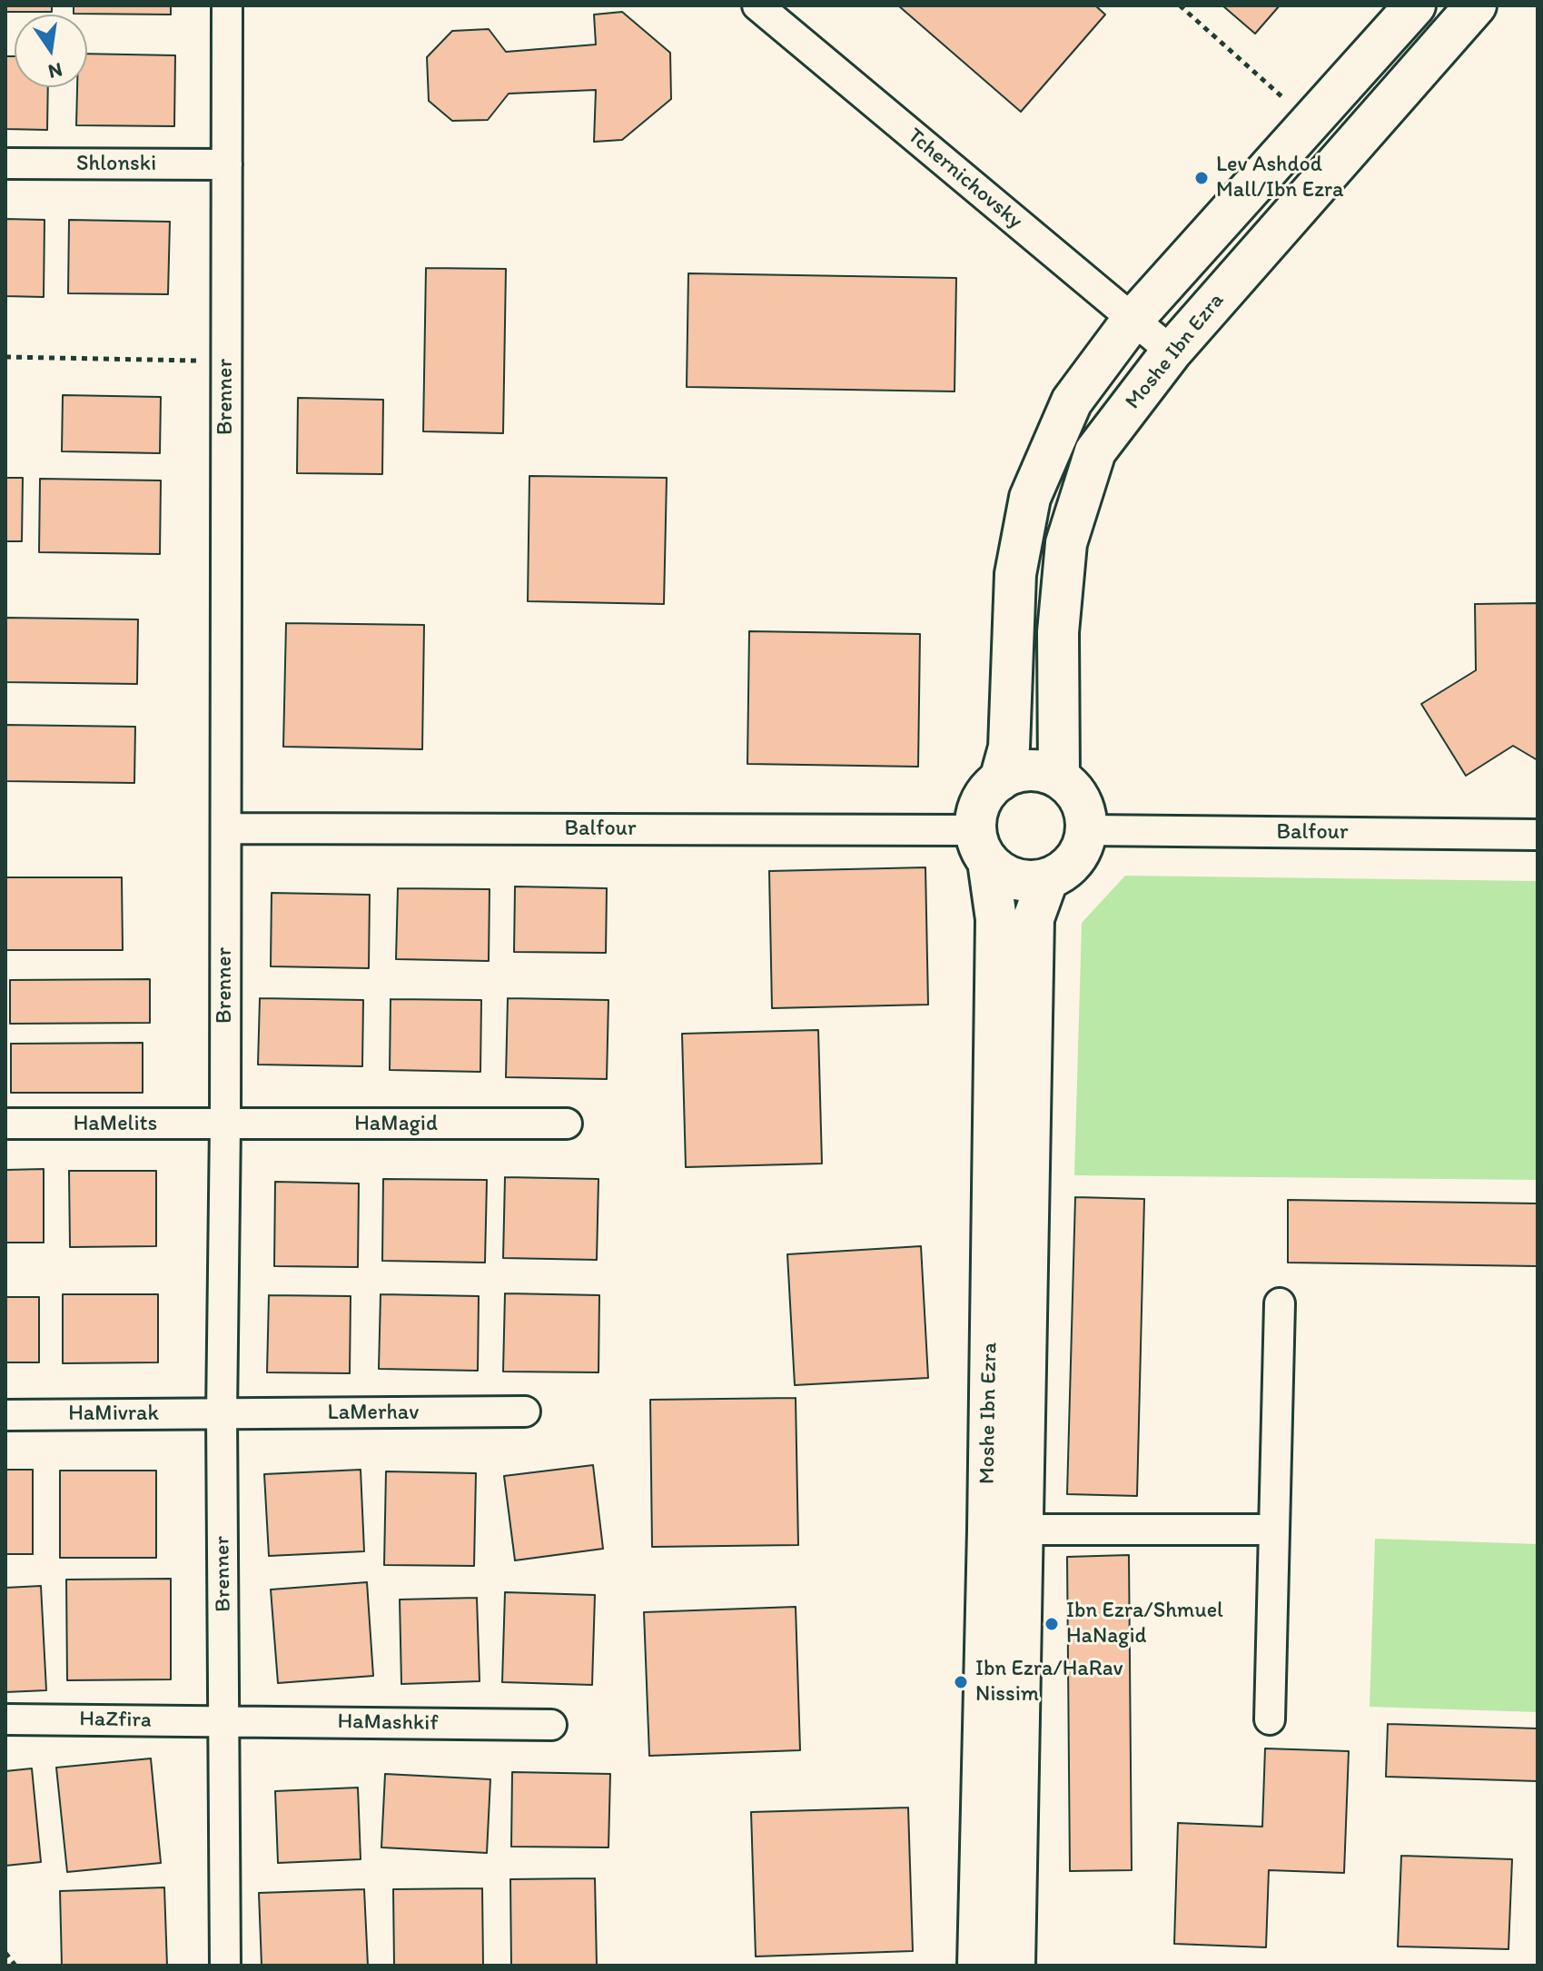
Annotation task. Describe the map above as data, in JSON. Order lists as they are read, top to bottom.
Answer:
{
  "streets": {
    "street": [
      "Shlonski",
      "Tchernichovsky",
      "Moshe Ibn Ezra",
      "Brenner",
      "Balfour",
      "HaMelits",
      "HaMagid",
      "LaMerhav",
      "HaMivrak",
      "HaZfira",
      "HaMashkif"
    ]
  },
  "crossings": [
    ["Shlonski", "Brenner"],
    ["Tchernichovsky", "Moshe Ibn Ezra"],
    ["Moshe Ibn Ezra", "Balfour"],
    ["Brenner", "Balfour"],
    ["Brenner", "HaMelits"],
    ["Brenner", "HaMagid"],
    ["Brenner", "LaMerhav"],
    ["Brenner", "HaMivrak"],
    ["Brenner", "HaZfira"],
    ["Brenner", "HaMashkif"],
    ["HaMelits", "HaMagid"],
    ["LaMerhav", "HaMivrak"],
    ["HaZfira", "HaMashkif"]
  ],
  "places": ["Lev Ashdod Mall/Ibn Ezra", "Ibn Ezra/Shmuel HaNagid", "Ibn Ezra/HaRav Nissim"],
  "north": "bottom"
}
